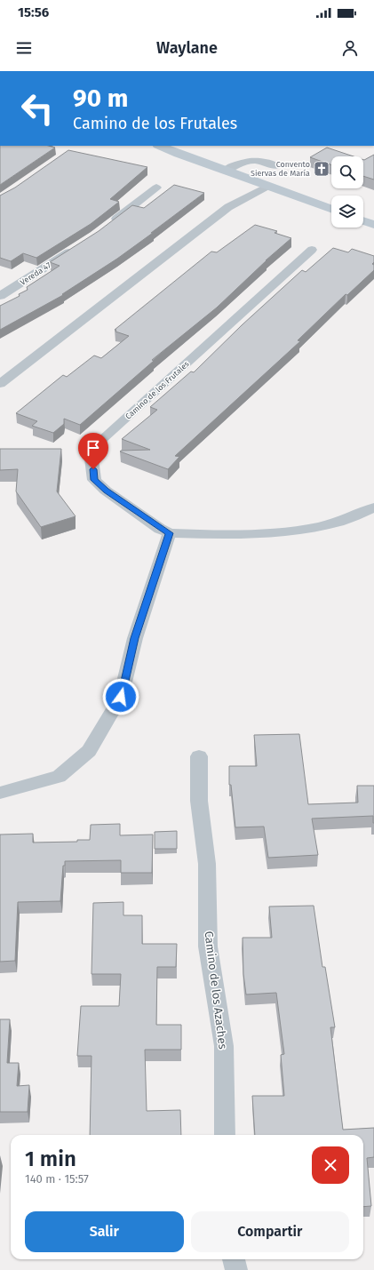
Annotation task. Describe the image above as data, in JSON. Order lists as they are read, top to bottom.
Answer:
{
  "streets": {
    "street": ["Vereda 47", "Camino de los Frutales", "Camino de los Azaches"]
  },
  "places": {
    "church": ["Convento Siervas de María"]
  },
  "page": {
    "status": "15:56",
    "header": "Waylane",
    "turn": ["90 m", "Camino de los Frutales"],
    "heading": ["1 min", "140 m · 15:57"],
    "buttons": ["Salir", "Compartir"]
  }
}
